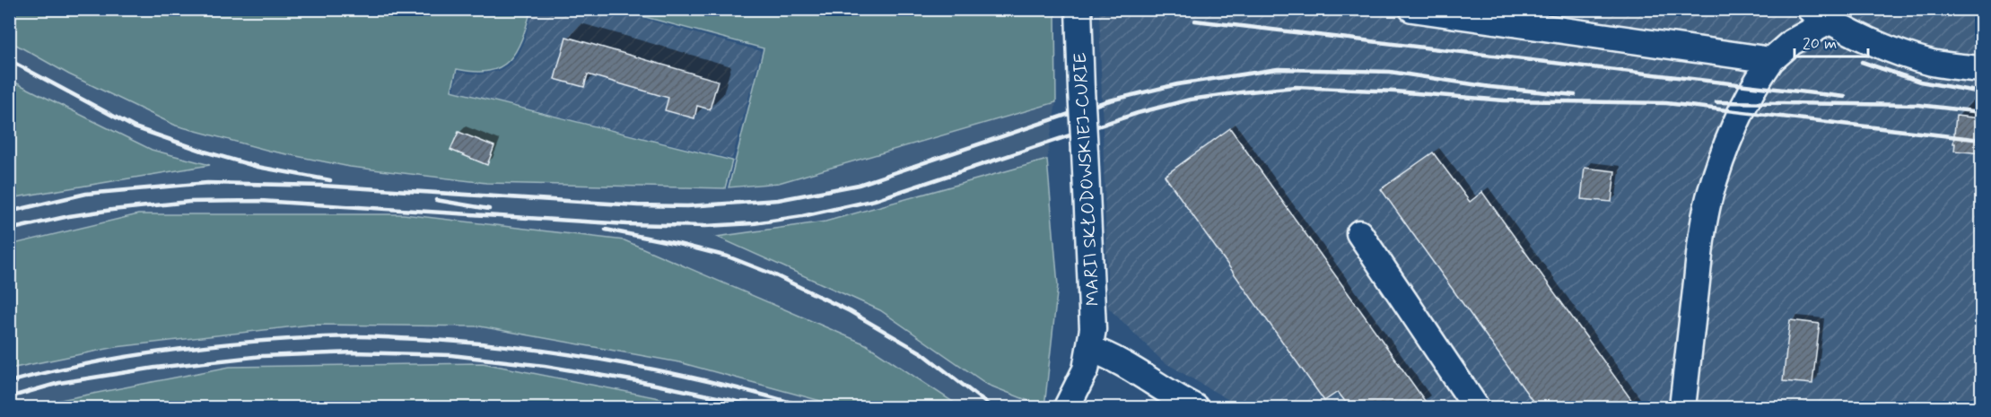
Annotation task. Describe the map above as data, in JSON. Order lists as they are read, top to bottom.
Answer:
{
  "streets": {
    "street": ["MARII SKŁODOWSKIEJ-CURIE"]
  },
  "scale_bar": "20 m"
}
